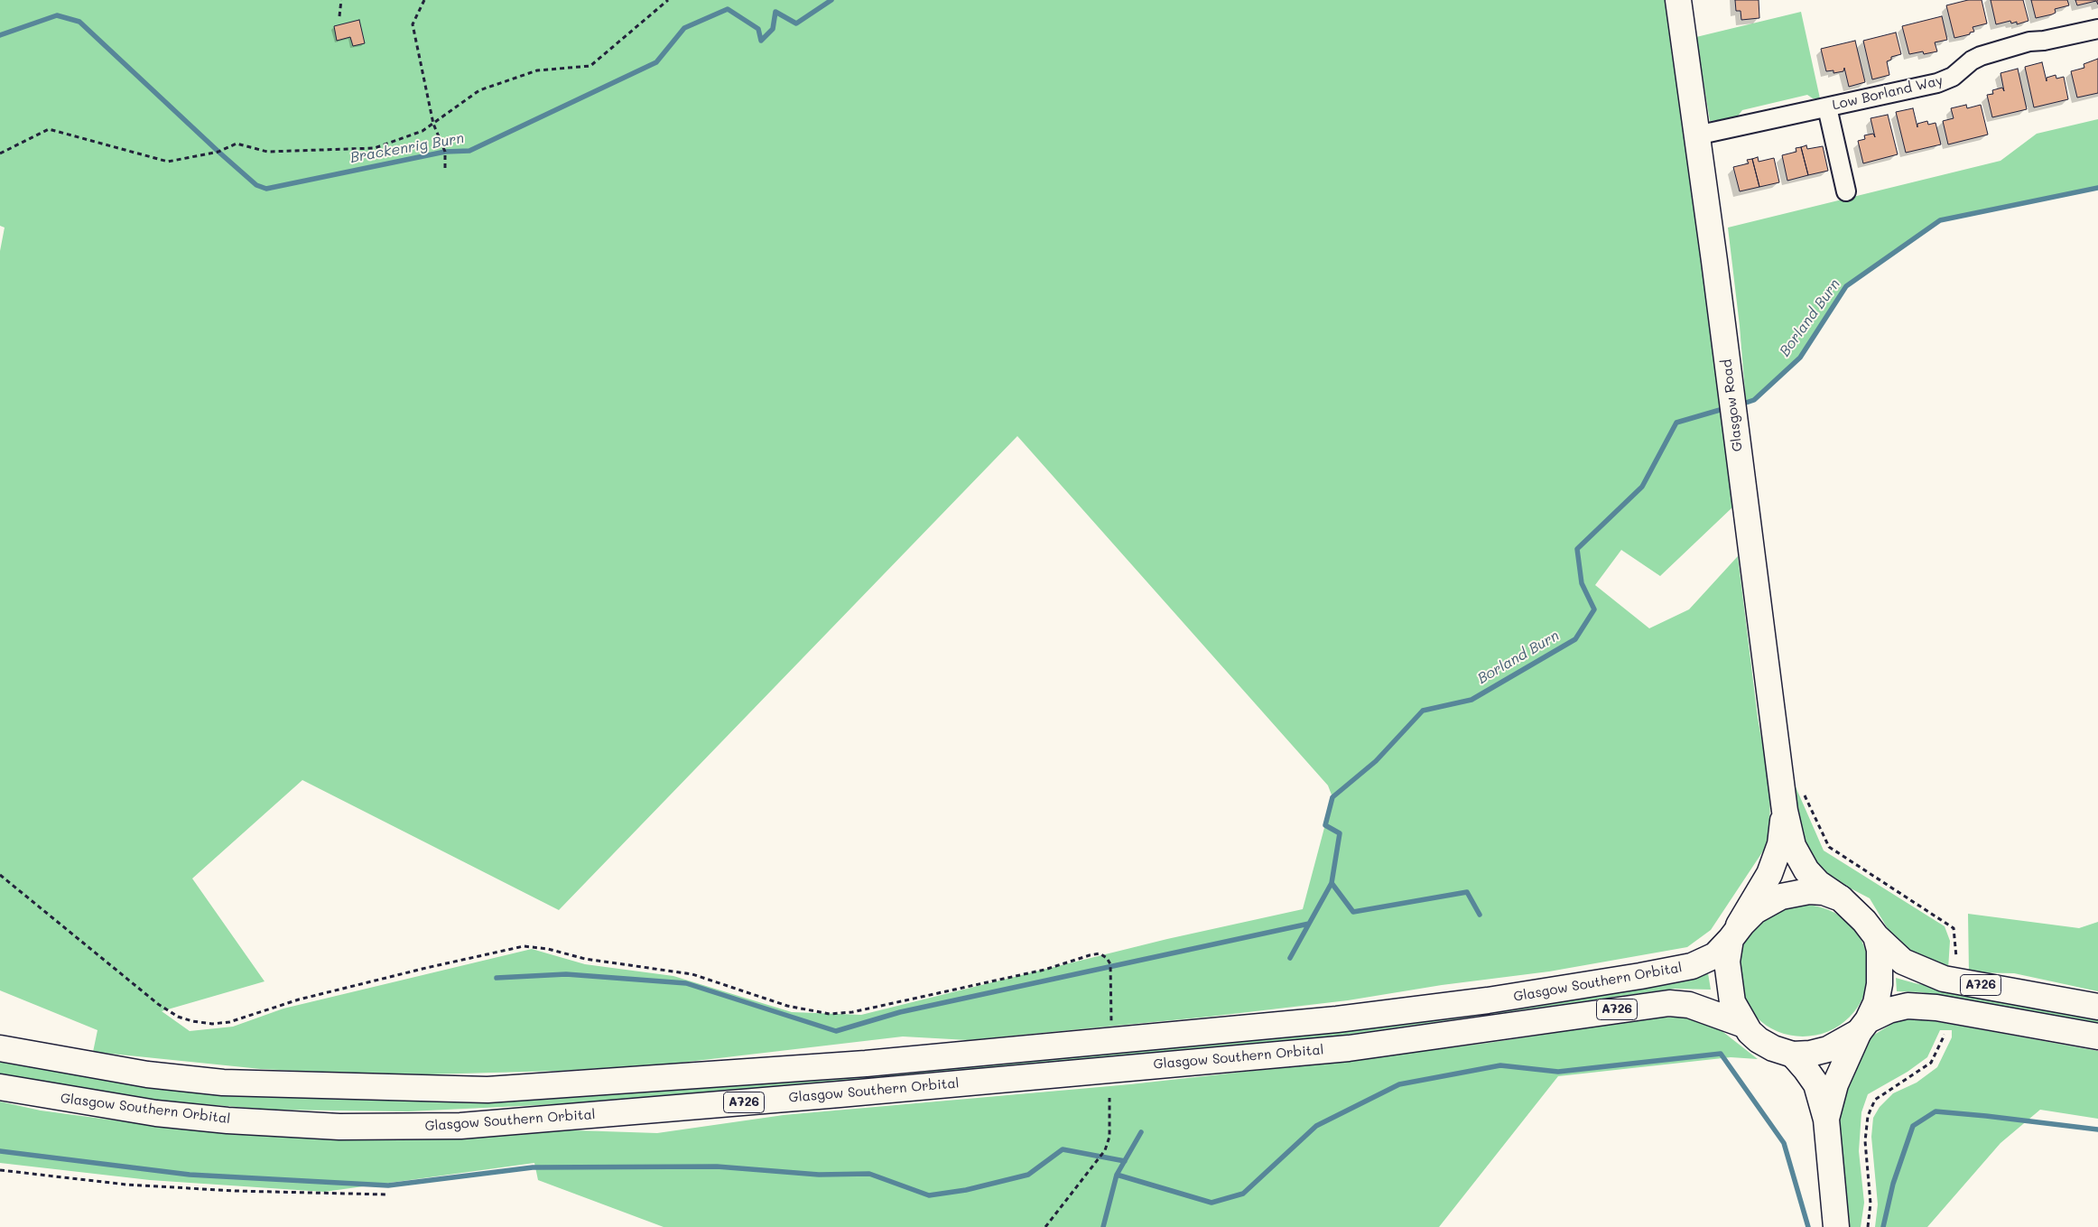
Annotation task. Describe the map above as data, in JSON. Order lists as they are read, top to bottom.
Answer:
{
  "streets": {
    "main road": ["Glasgow Road", "Glasgow Southern Orbital", "A726"],
    "street": ["Low Borland Way"]
  },
  "crossings": [
    ["Low Borland Way", "Glasgow Road"],
    ["Glasgow Road", "Glasgow Southern Orbital"],
    ["Glasgow Road", "A726"],
    ["Glasgow Southern Orbital", "A726"]
  ],
  "water": ["Brackenrig Burn", "Borland Burn"]
}
